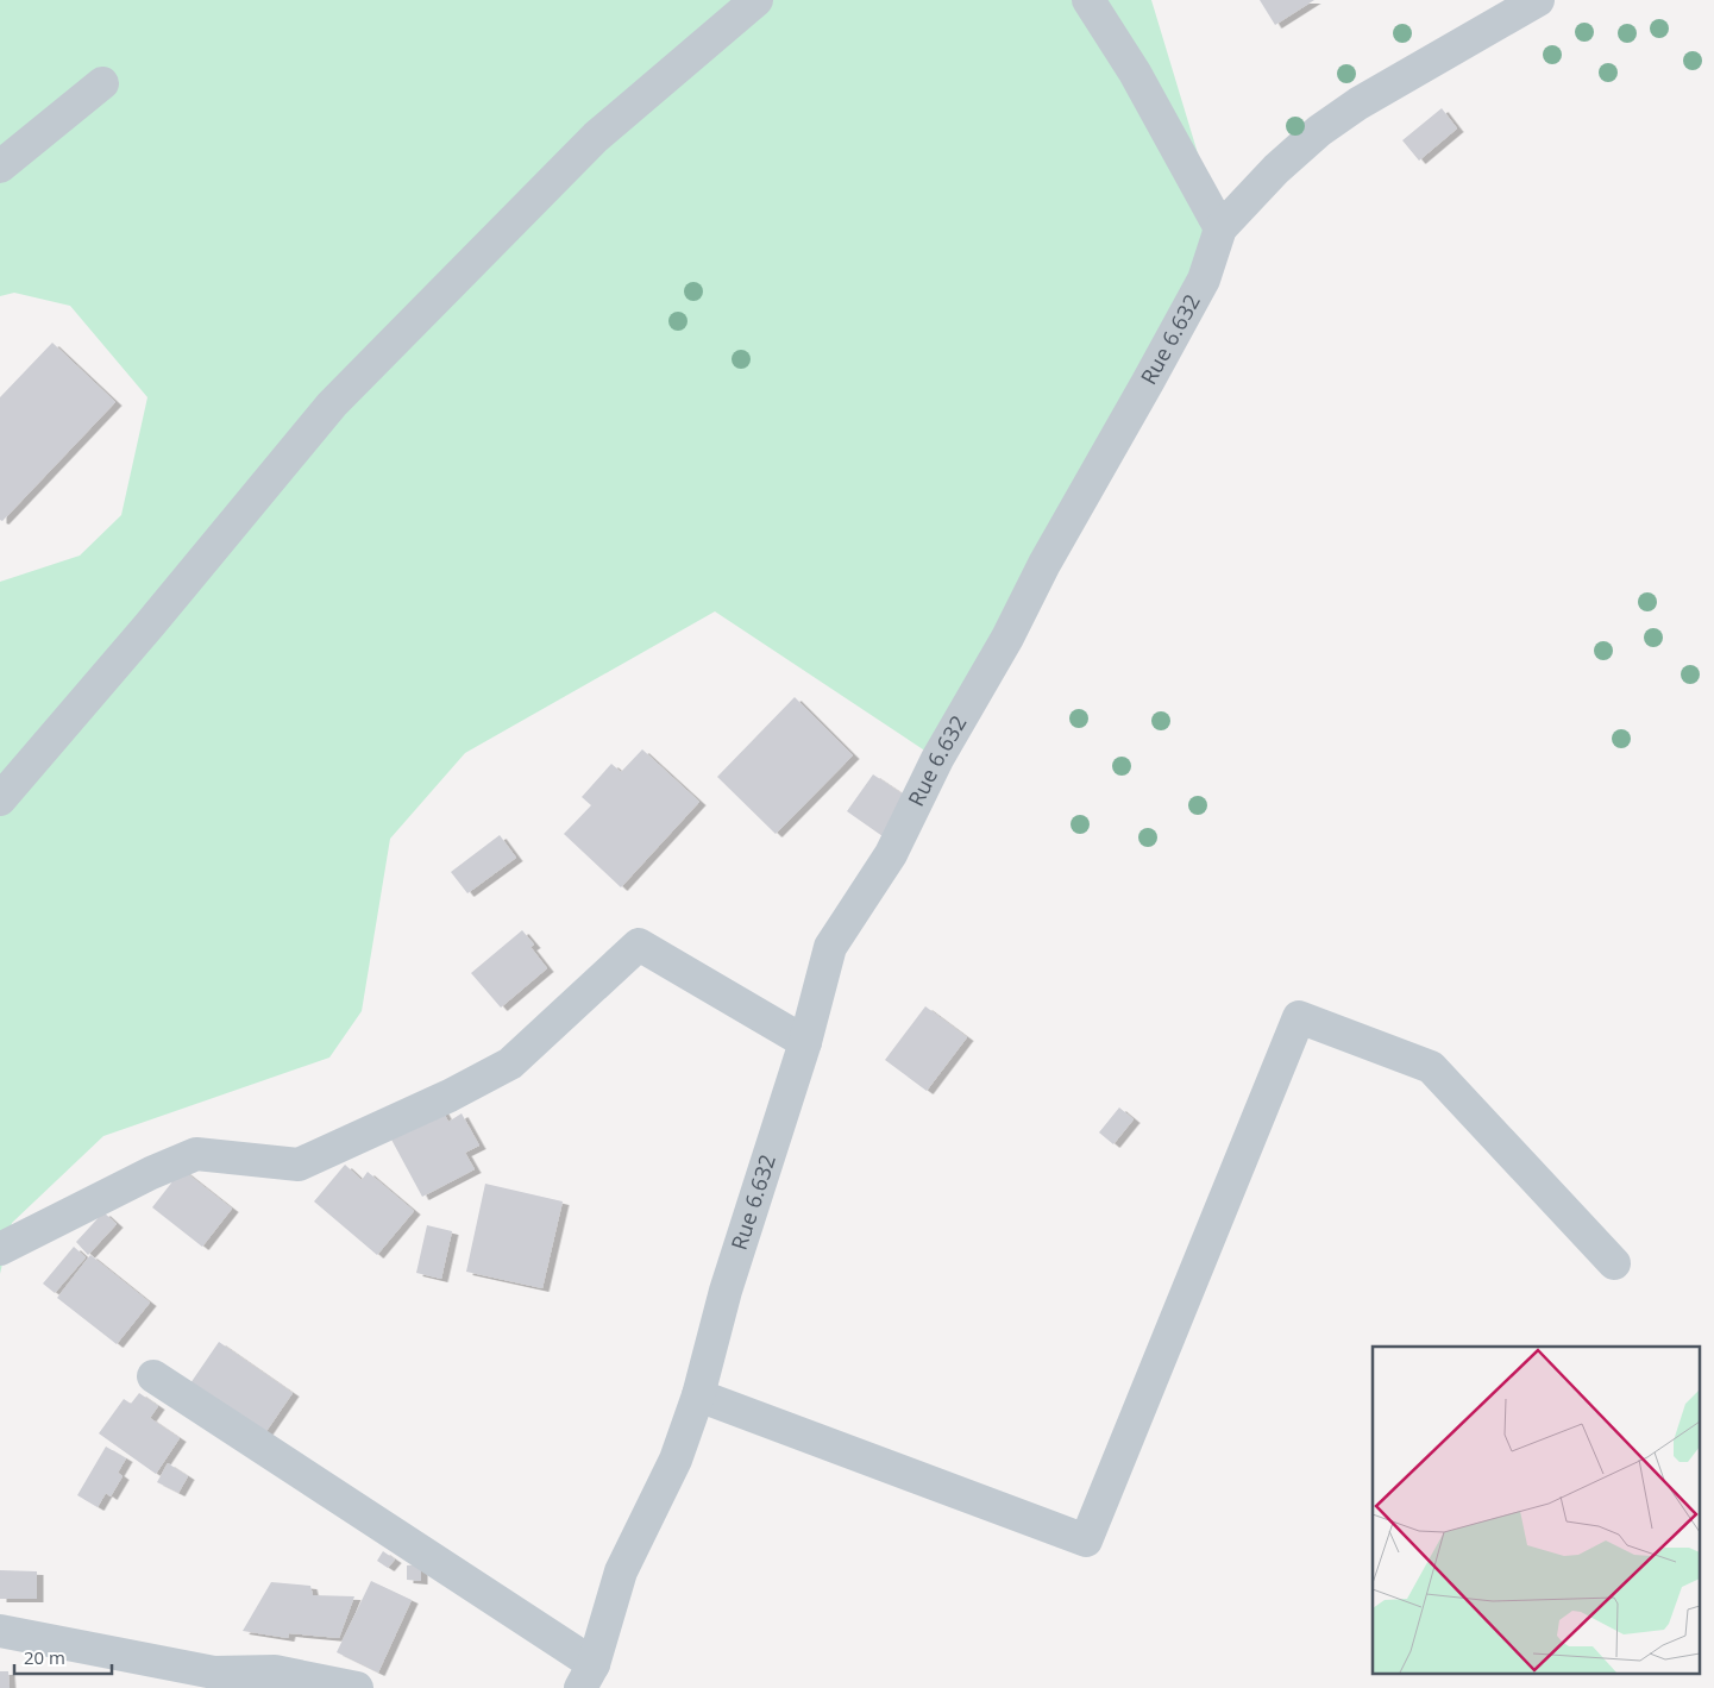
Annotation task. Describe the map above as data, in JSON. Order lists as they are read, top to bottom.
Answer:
{
  "streets": {
    "street": ["Rue 6.632"]
  },
  "scale_bar": "20 m"
}
